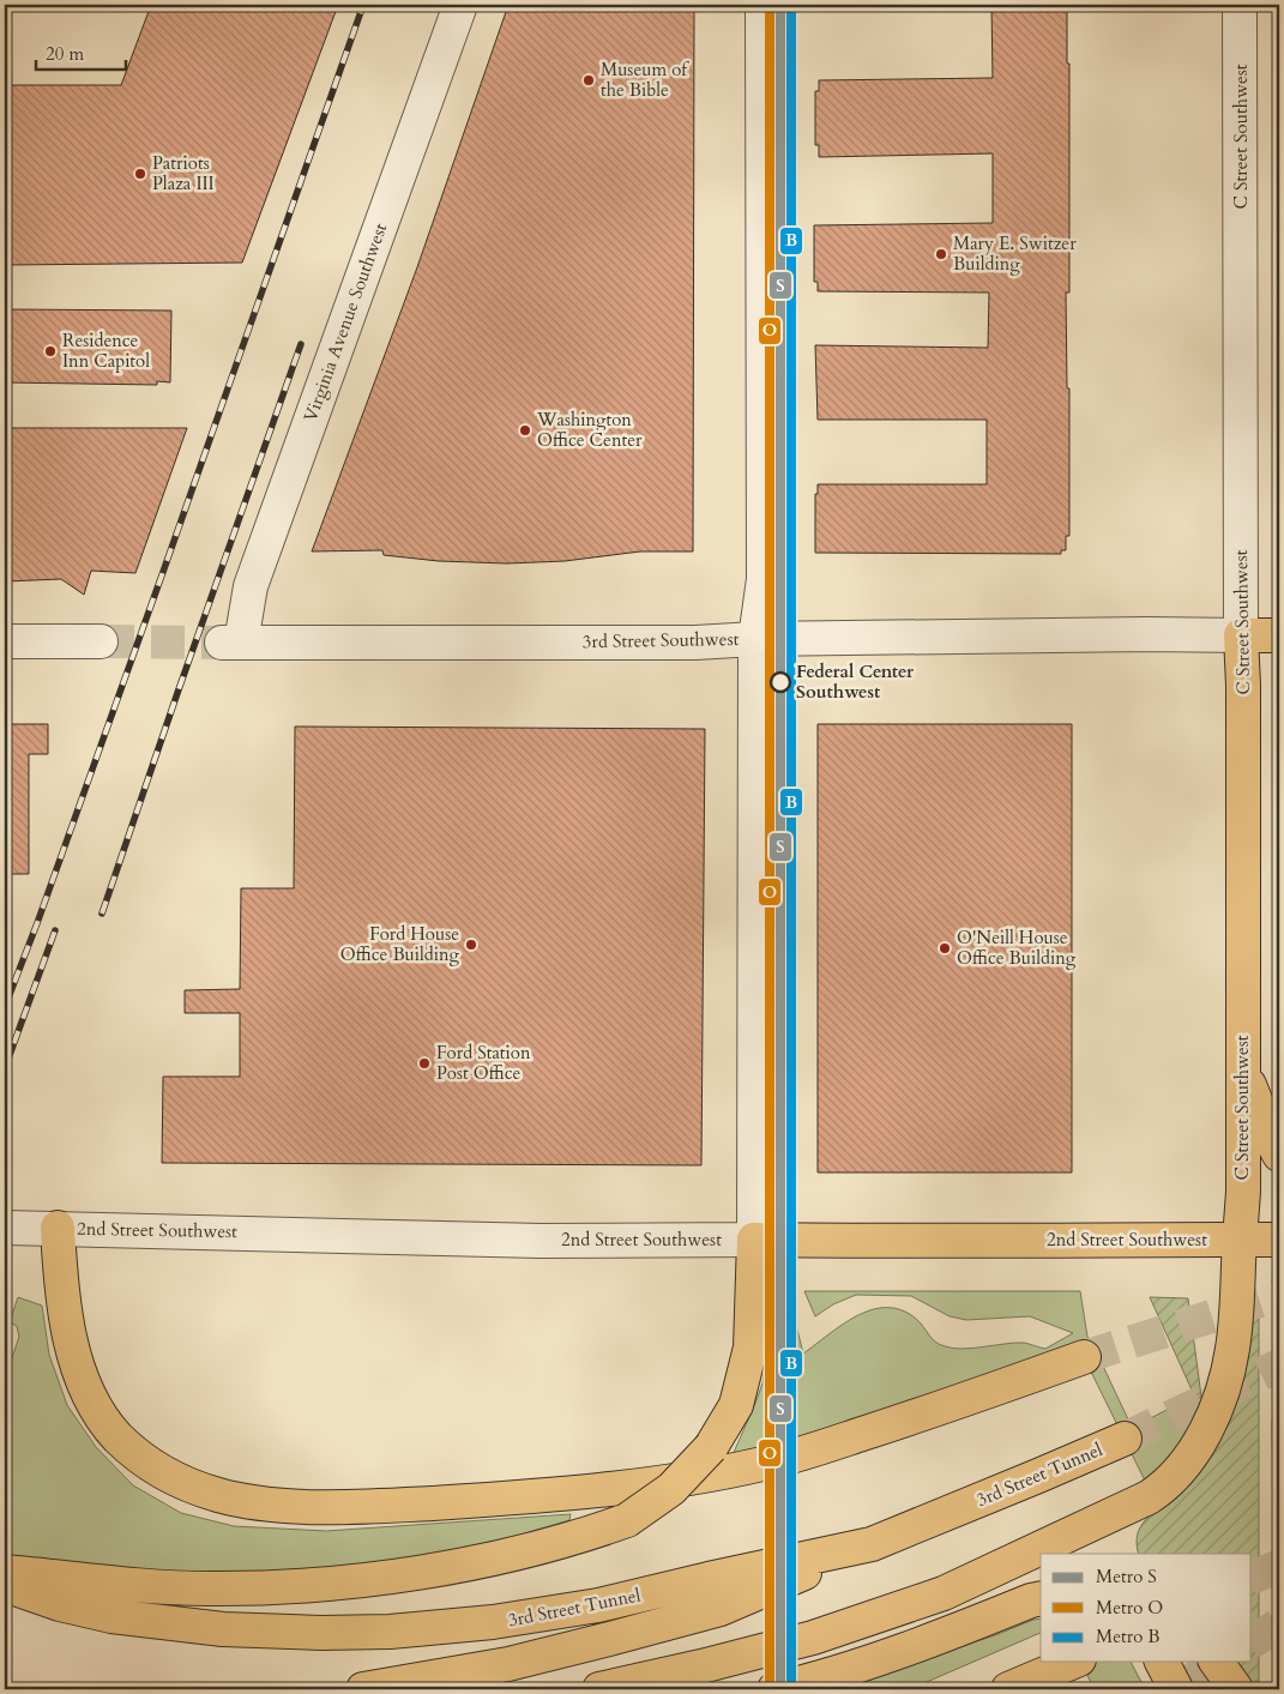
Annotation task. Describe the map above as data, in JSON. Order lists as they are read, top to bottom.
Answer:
{
  "streets": {
    "main road": [
      "C Street Southwest",
      "3rd Street Southwest",
      "2nd Street Southwest",
      "3rd Street Tunnel"
    ],
    "street": ["Virginia Avenue Southwest"]
  },
  "crossings": [
    ["C Street Southwest", "3rd Street Southwest"],
    ["C Street Southwest", "2nd Street Southwest"],
    ["Virginia Avenue Southwest", "3rd Street Southwest"]
  ],
  "places": [
    "Museum of the Bible",
    "Patriots Plaza III",
    "Mary E. Switzer Building",
    "Residence Inn Capitol",
    "Washington Office Center",
    "Federal Center Southwest",
    "Ford House Office Building",
    "O'Neill House Office Building",
    "Ford Station Post Office"
  ],
  "lines": ["metro line S", "metro line O", "metro line B"],
  "legend": ["Metro S", "Metro O", "Metro B"],
  "scale_bar": "20 m"
}
